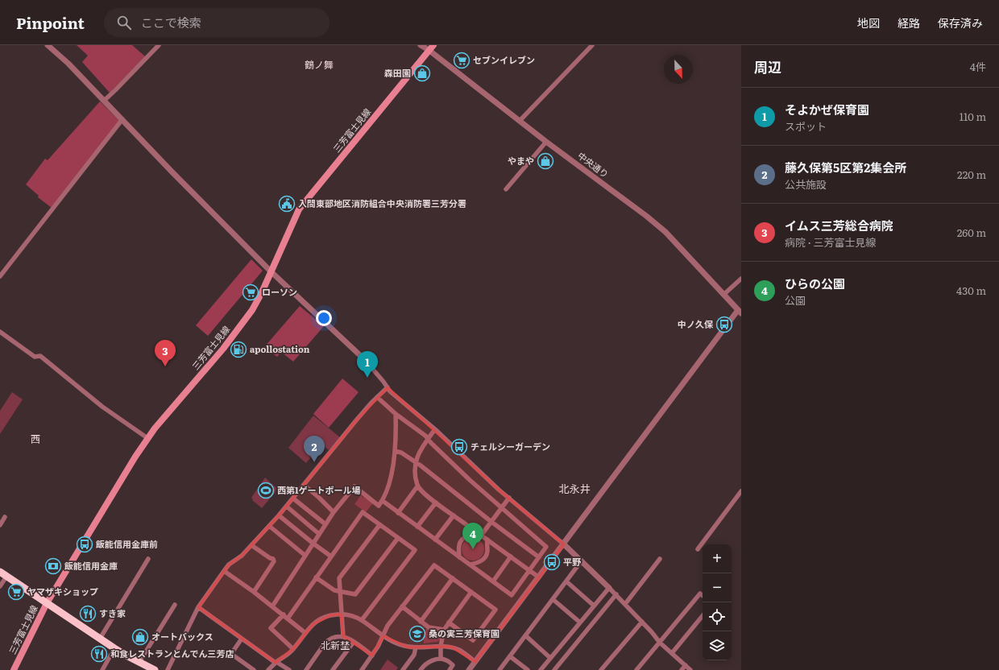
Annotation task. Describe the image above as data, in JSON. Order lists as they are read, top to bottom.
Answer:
{
  "streets": {
    "main road": ["三芳富士見線"],
    "street": ["中央通り"]
  },
  "crossings": [
    ["三芳富士見線", "中央通り"]
  ],
  "districts": [
    "鶴ノ舞",
    "西",
    "北永井",
    "北新埜"
  ],
  "places": {
    "supermarket": ["セブンイレブン", "ローソン", "ヤマザキショップ"],
    "shop": ["森田園", "やまや", "オートバックス"],
    "public building": ["入間東部地区消防組合中央消防署三芳分署"],
    "bus stop": [
      "中ノ久保",
      "チェルシーガーデン",
      "飯能信用金庫前",
      "平野"
    ],
    "fuel station": ["apollostation"],
    "sports": ["西第1ゲートボール場"],
    "bank": ["飯能信用金庫"],
    "restaurant": ["すき家", "和食レストランとんでん三芳店"],
    "school or university": ["桑の実三芳保育園"]
  },
  "north": "bottom",
  "page": {
    "header": "Pinpoint",
    "search": "ここで検索",
    "nav": ["地図", "経路", "保存済み"],
    "heading": ["周辺", "4件"],
    "list": [
      {
        "mark": "1",
        "name": "そよかぜ保育園",
        "note": "スポット",
        "value": "110 m"
      },
      {
        "mark": "2",
        "name": "藤久保第5区第2集会所",
        "note": "公共施設",
        "value": "220 m"
      },
      {
        "mark": "3",
        "name": "イムス三芳総合病院",
        "note": "病院 · 三芳富士見線",
        "value": "260 m"
      },
      {
        "mark": "4",
        "name": "ひらの公園",
        "note": "公園",
        "value": "430 m"
      }
    ],
    "pins": [
      "3",
      "1",
      "2",
      "4"
    ],
    "map_buttons": ["+", "−"]
  }
}
